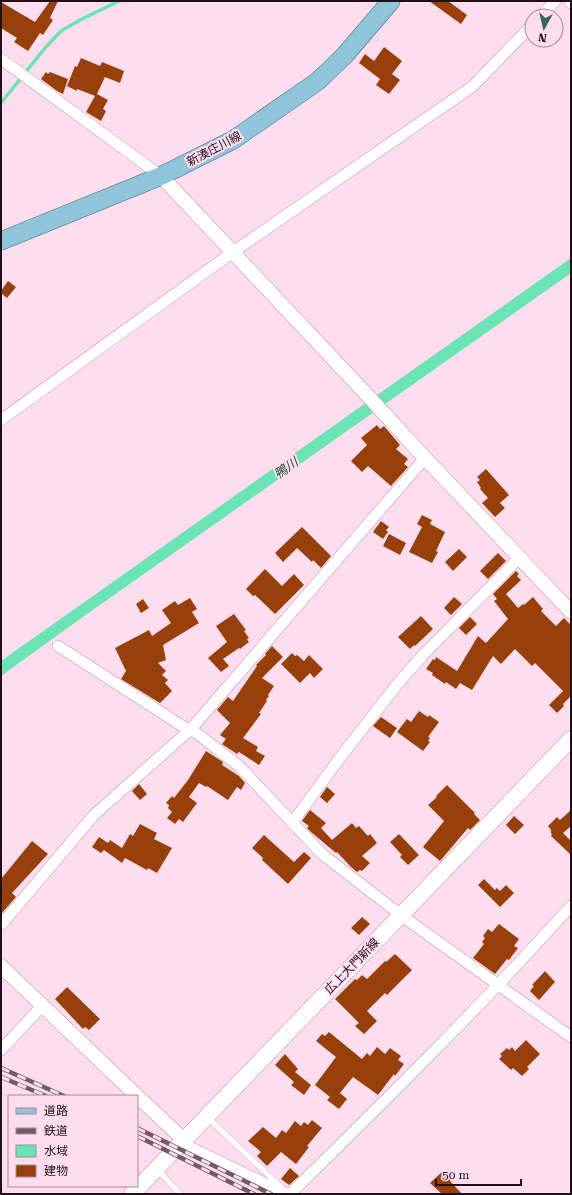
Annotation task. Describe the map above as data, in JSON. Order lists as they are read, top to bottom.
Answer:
{
  "streets": {
    "main road": ["新湊庄川線", "広上大門新線"]
  },
  "water": ["鴨川"],
  "legend": [
    "道路",
    "鉄道",
    "水域",
    "建物"
  ],
  "scale_bar": "50 m",
  "north": "bottom"
}
